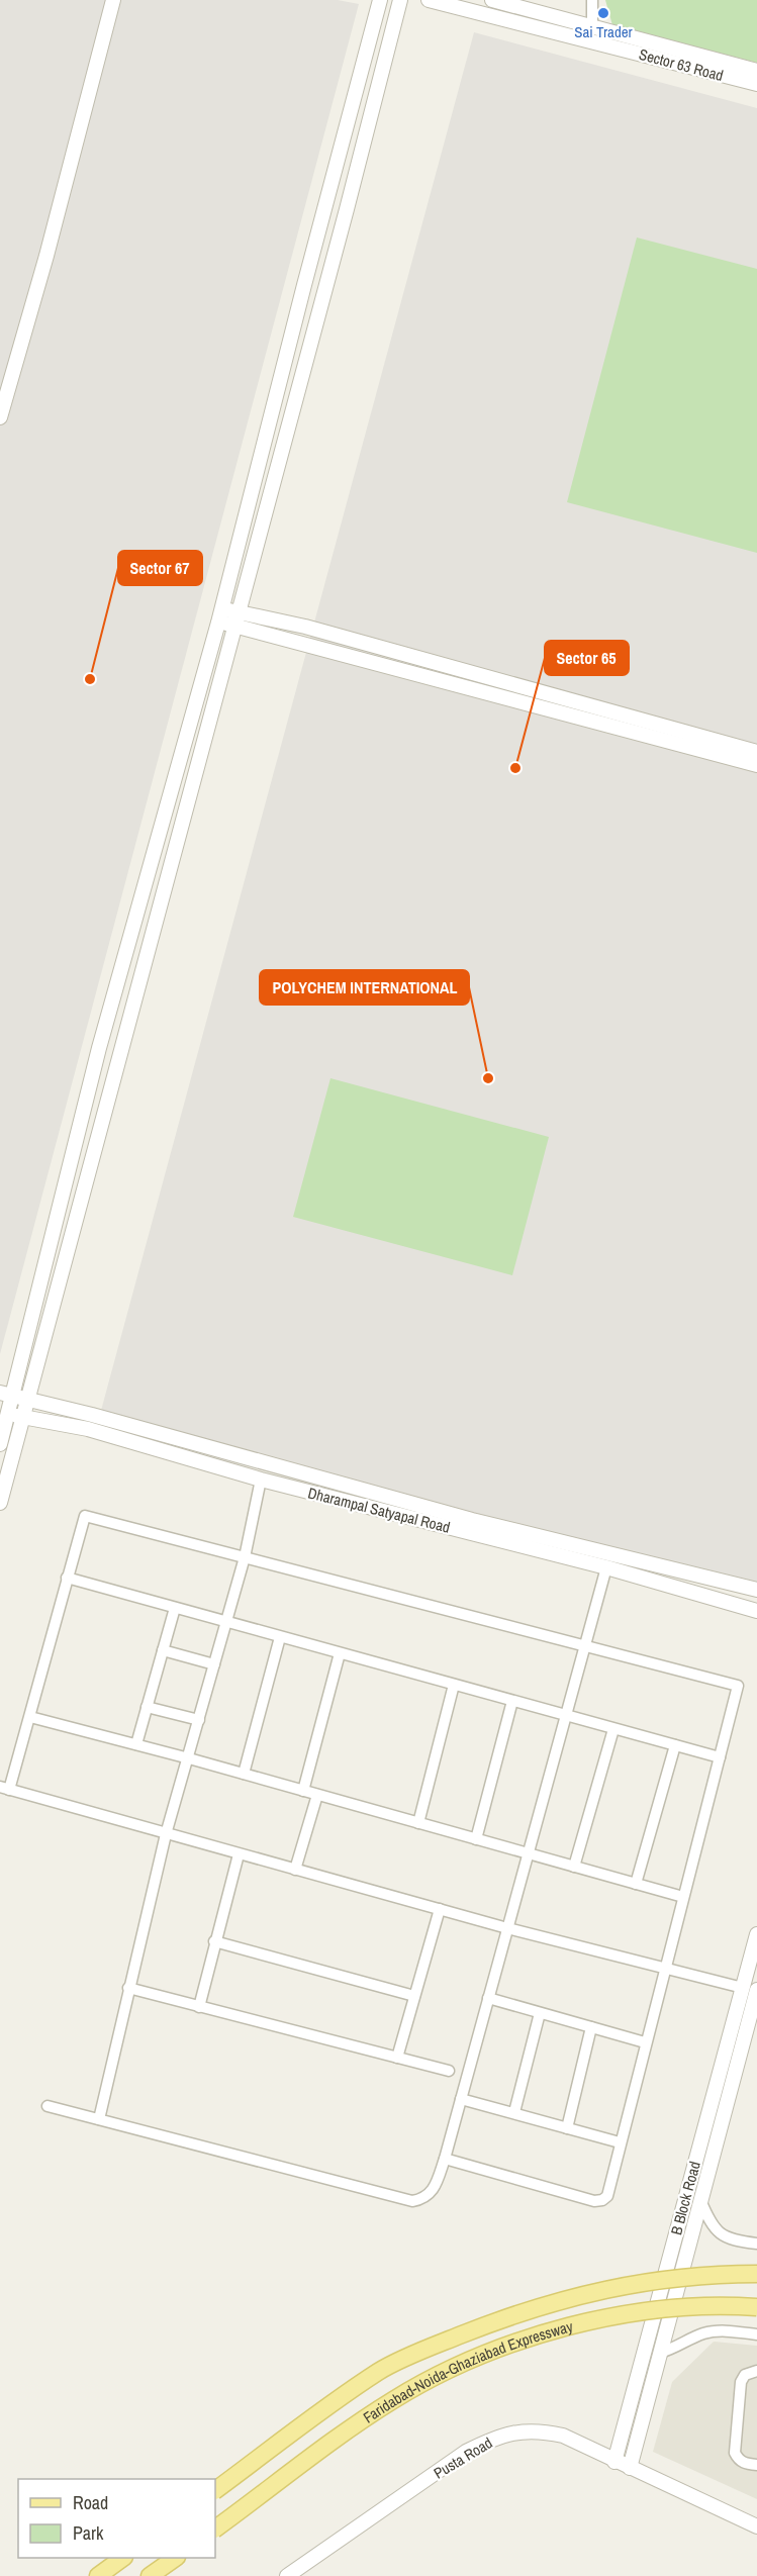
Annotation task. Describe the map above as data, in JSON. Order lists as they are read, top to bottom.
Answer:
{
  "streets": {
    "main road": ["Faridabad-Noida-Ghaziabad Expressway"],
    "street": [
      "Sector 63 Road",
      "Dharampal Satyapal Road",
      "B Block Road",
      "Pusta Road"
    ]
  },
  "crossings": [
    ["B Block Road", "Pusta Road"]
  ],
  "places": [
    "Sai Trader",
    "Sector 67",
    "Sector 65",
    "POLYCHEM INTERNATIONAL"
  ],
  "legend": ["Road", "Park"]
}
